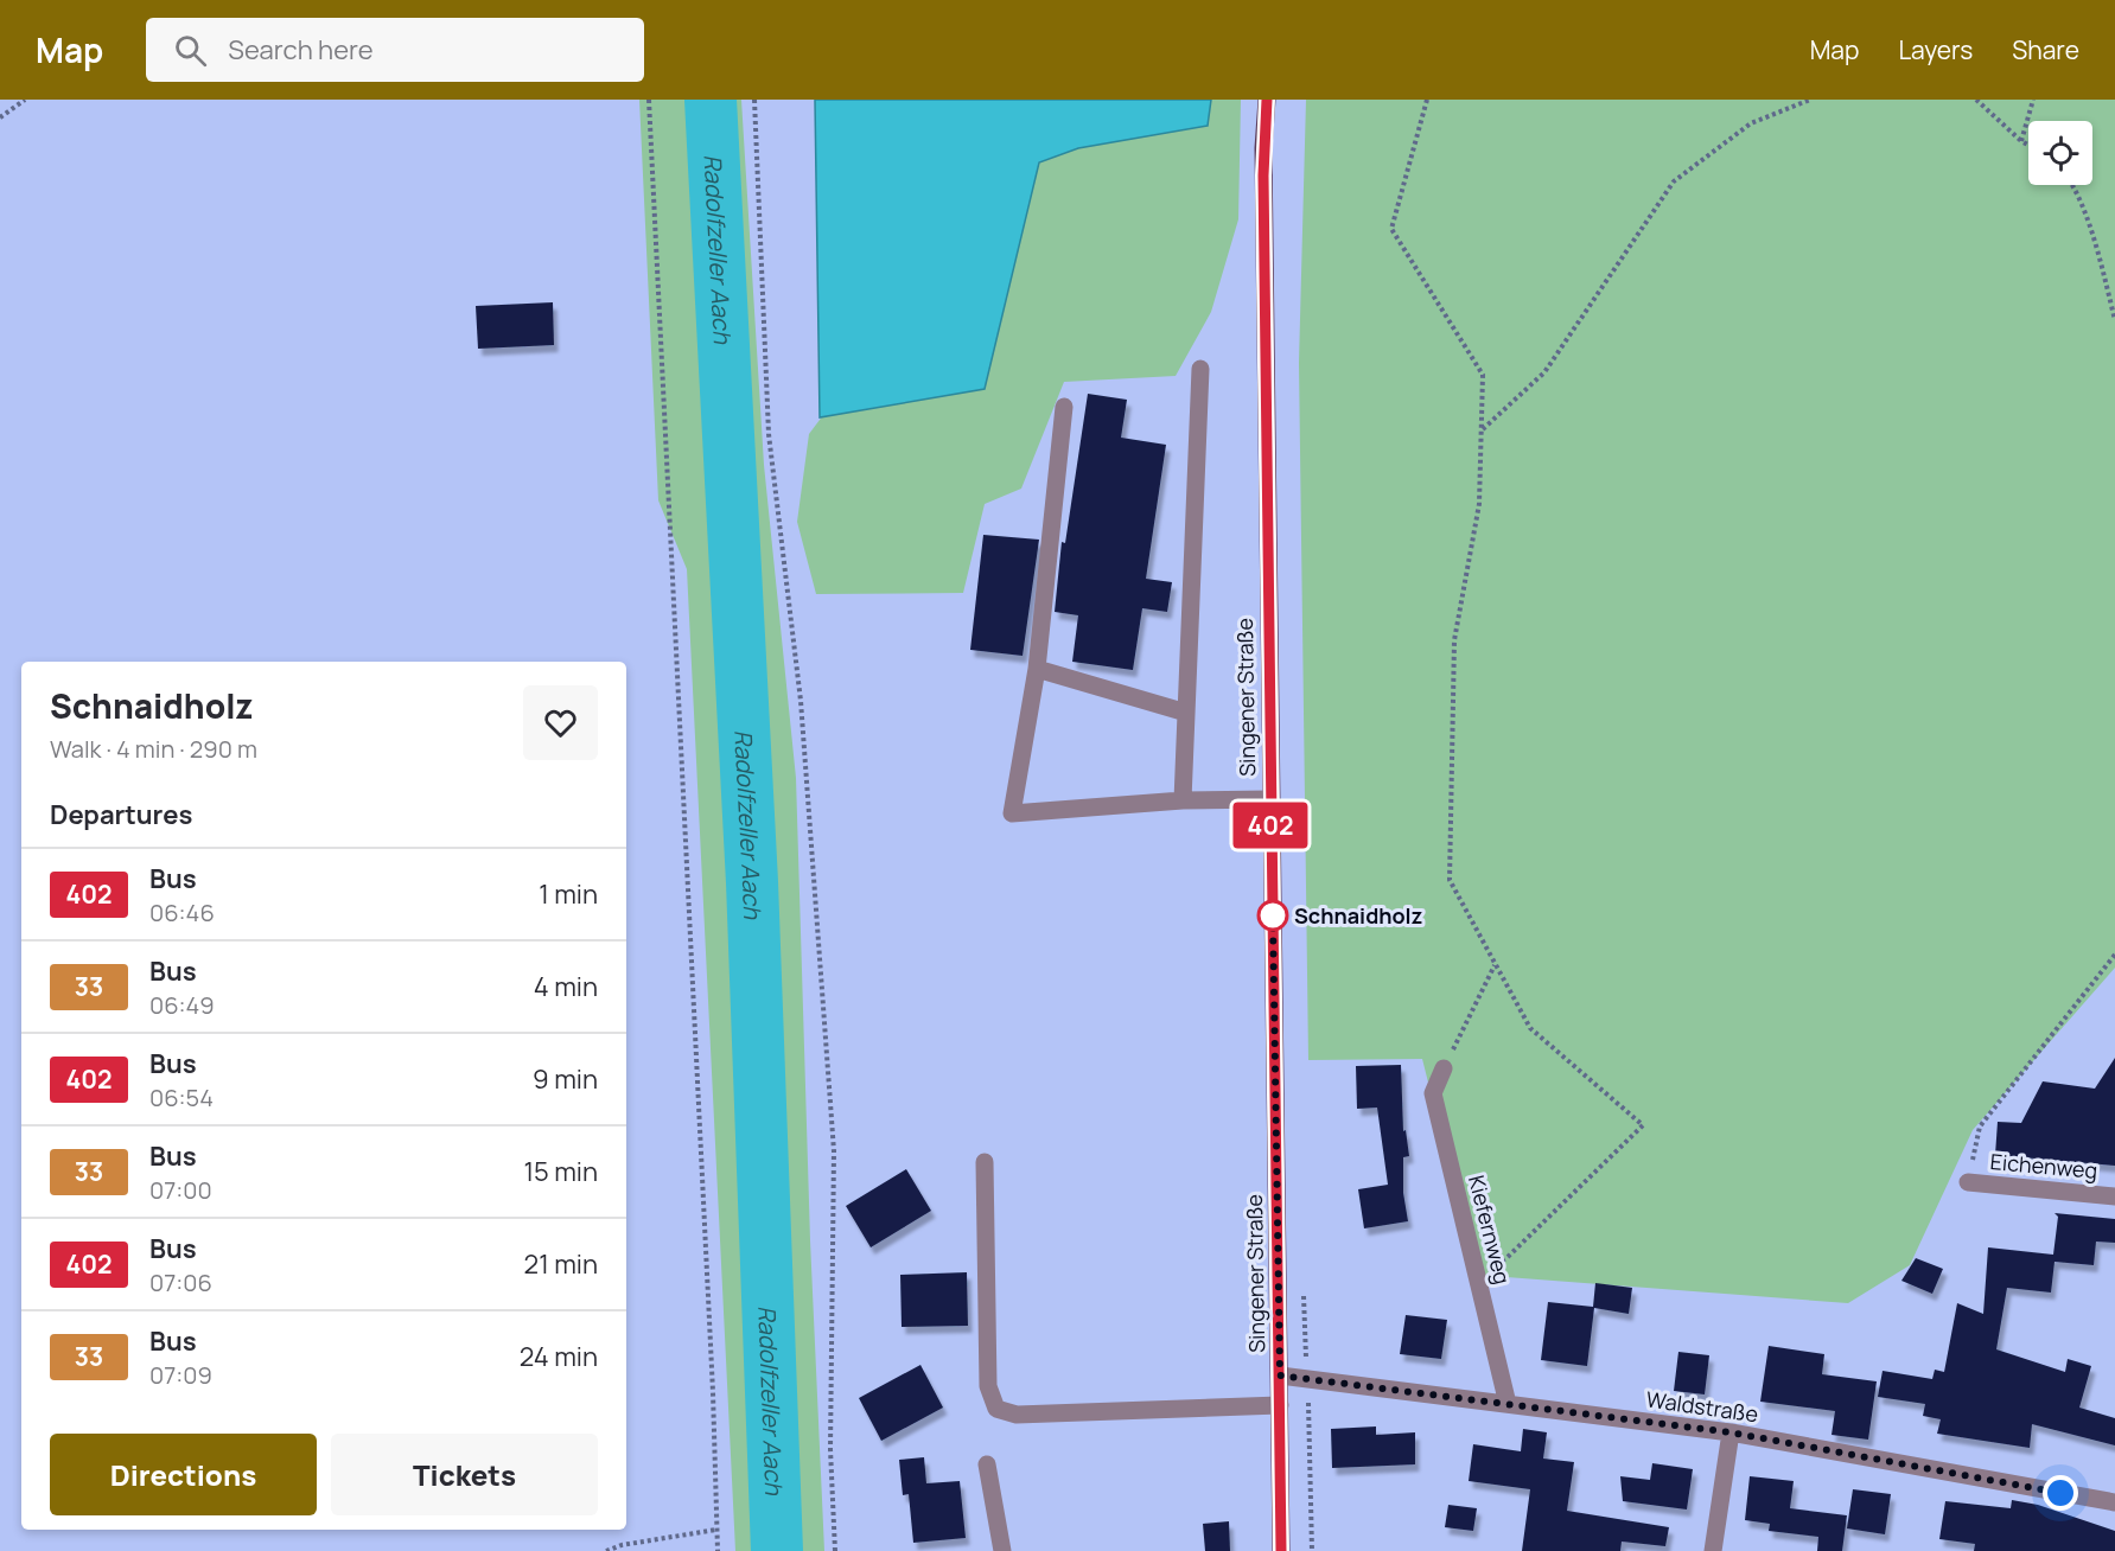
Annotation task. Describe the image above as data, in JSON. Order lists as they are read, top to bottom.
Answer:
{
  "streets": {
    "main road": ["Singener Straße"],
    "street": ["Eichenweg", "Kiefernweg", "Waldstraße"]
  },
  "crossings": [
    ["Singener Straße", "Waldstraße"],
    ["Kiefernweg", "Waldstraße"]
  ],
  "water": ["Radolfzeller Aach"],
  "places": ["Schnaidholz"],
  "lines": ["bus line 402"],
  "page": {
    "header": "Map",
    "search": "Search here",
    "nav": ["Map", "Layers", "Share"],
    "on_map": "402",
    "heading": [
      ["Schnaidholz", "Walk · 4 min · 290 m"],
      "Departures"
    ],
    "list": [
      {
        "mark": "402",
        "name": "Bus",
        "note": "06:46",
        "value": "1 min"
      },
      {
        "mark": "33",
        "name": "Bus",
        "note": "06:49",
        "value": "4 min"
      },
      {
        "mark": "402",
        "name": "Bus",
        "note": "06:54",
        "value": "9 min"
      },
      {
        "mark": "33",
        "name": "Bus",
        "note": "07:00",
        "value": "15 min"
      },
      {
        "mark": "402",
        "name": "Bus",
        "note": "07:06",
        "value": "21 min"
      },
      {
        "mark": "33",
        "name": "Bus",
        "note": "07:09",
        "value": "24 min"
      }
    ],
    "buttons": ["Directions", "Tickets"]
  }
}
